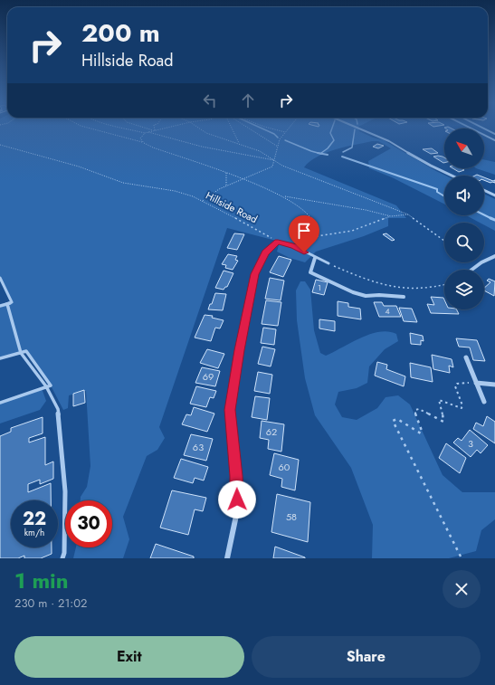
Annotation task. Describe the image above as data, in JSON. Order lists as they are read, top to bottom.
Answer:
{
  "streets": {
    "path": ["Hillside Road"]
  },
  "house_numbers": [
    "1",
    "4",
    "69",
    "62",
    "3",
    "63",
    "60",
    "58"
  ],
  "north": "top left",
  "page": {
    "turn": ["200 m", "Hillside Road"],
    "speed": "22 km/h",
    "limit": "30",
    "heading": ["1 min", "230 m · 21:02"],
    "buttons": ["Exit", "Share"]
  }
}
